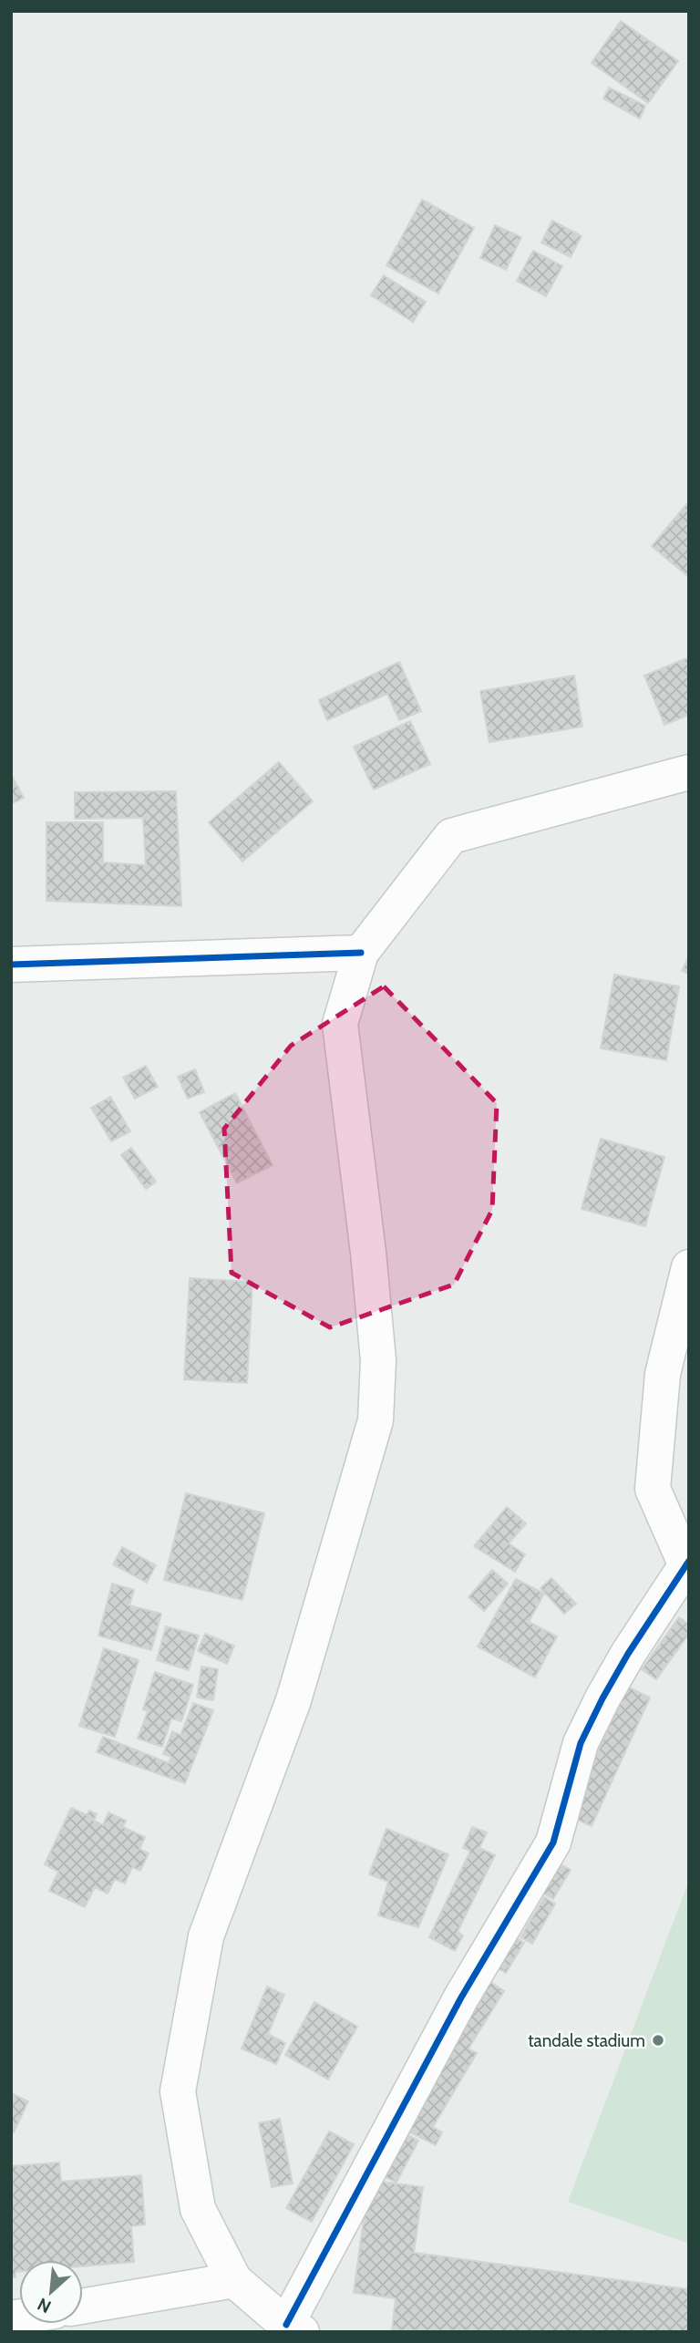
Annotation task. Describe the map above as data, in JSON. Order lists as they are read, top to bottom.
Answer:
{
  "places": ["tandale stadium"],
  "north": "bottom left"
}
